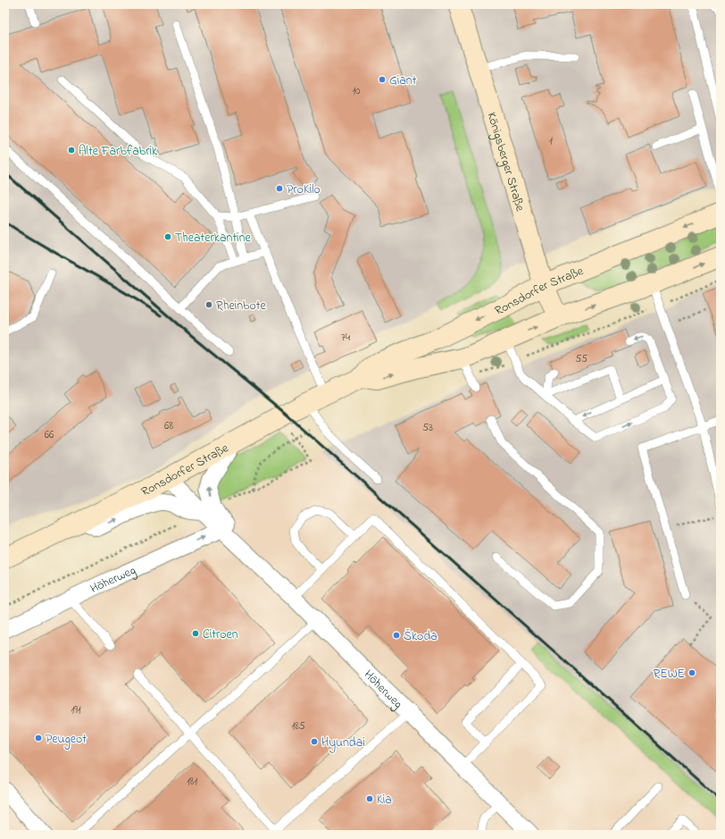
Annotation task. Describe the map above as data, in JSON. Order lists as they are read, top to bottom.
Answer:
{
  "streets": {
    "main road": ["Königsberger Straße", "Ronsdorfer Straße"],
    "street": ["Höherweg"]
  },
  "crossings": [
    ["Königsberger Straße", "Ronsdorfer Straße"],
    ["Ronsdorfer Straße", "Höherweg"]
  ],
  "places": [
    "Giant",
    "Alte Farbfabrik",
    "ProKilo",
    "Theaterkantine",
    "Rheinbote",
    "Citroen",
    "Škoda",
    "REWE",
    "Peugeot",
    "Hyundai",
    "Kia"
  ],
  "house_numbers": [
    "10",
    "1",
    "74",
    "55",
    "68",
    "53",
    "66",
    "191",
    "185",
    "181"
  ]
}
